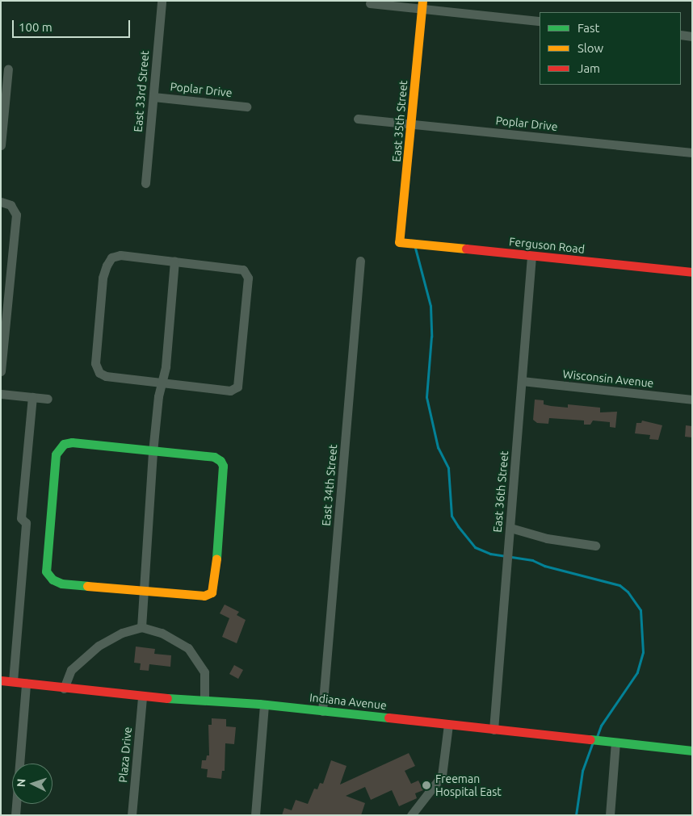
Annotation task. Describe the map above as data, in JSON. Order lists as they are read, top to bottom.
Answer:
{
  "streets": {
    "street": [
      "Poplar Drive",
      "East 33rd Street",
      "East 35th Street",
      "Ferguson Road",
      "Wisconsin Avenue",
      "East 34th Street",
      "East 36th Street",
      "Indiana Avenue",
      "Plaza Drive"
    ]
  },
  "crossings": [
    ["Poplar Drive", "East 33rd Street"],
    ["Poplar Drive", "East 35th Street"],
    ["East 35th Street", "Ferguson Road"],
    ["Ferguson Road", "East 36th Street"],
    ["Wisconsin Avenue", "East 36th Street"],
    ["East 34th Street", "Indiana Avenue"],
    ["East 36th Street", "Indiana Avenue"],
    ["Indiana Avenue", "Plaza Drive"]
  ],
  "places": ["Freeman Hospital East"],
  "legend": ["Fast", "Slow", "Jam"],
  "scale_bar": "100 m",
  "north": "left"
}
